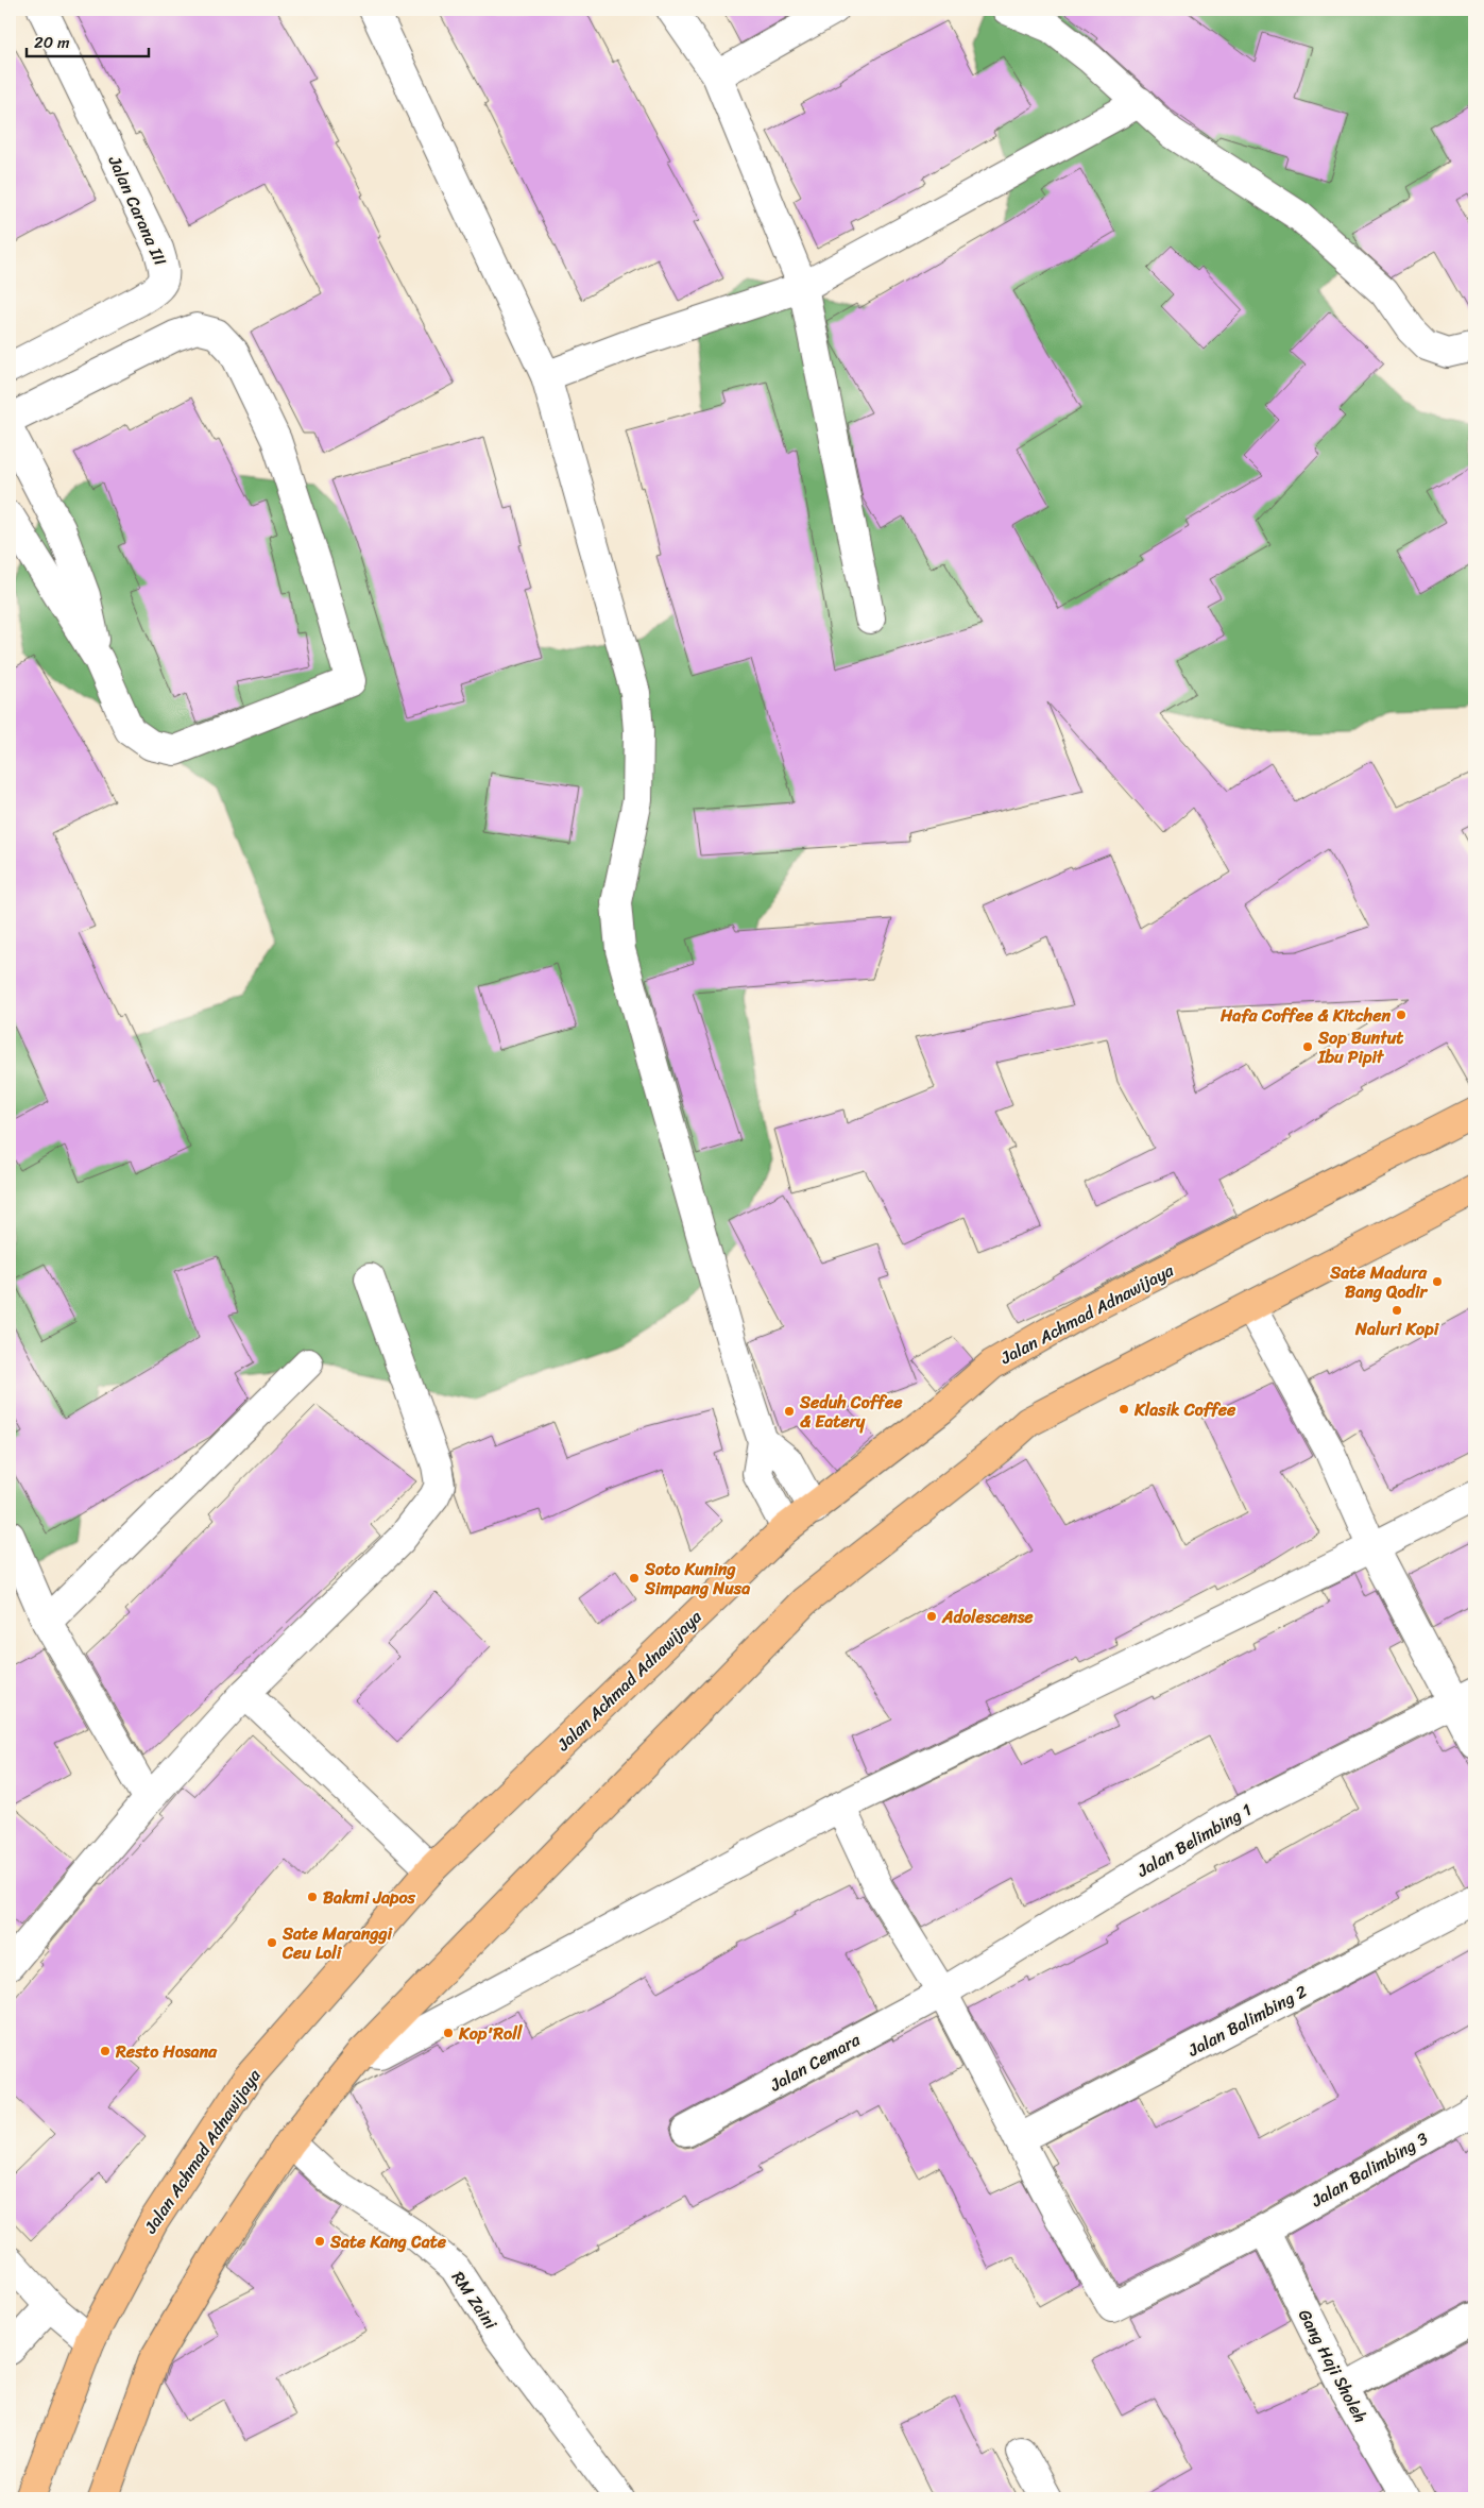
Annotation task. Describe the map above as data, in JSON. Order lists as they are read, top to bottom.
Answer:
{
  "streets": {
    "main road": ["Jalan Achmad Adnawijaya"],
    "street": [
      "Jalan Carana III",
      "Jalan Belimbing 1",
      "Jalan Balimbing 2",
      "Jalan Cemara",
      "Jalan Balimbing 3",
      "RM Zaini",
      "Gang Haji Sholeh"
    ]
  },
  "crossings": [
    ["Jalan Belimbing 1", "Jalan Cemara"],
    ["Jalan Balimbing 2", "Jalan Balimbing 3"],
    ["Jalan Balimbing 3", "Gang Haji Sholeh"]
  ],
  "places": [
    "Hafa Coffee & Kitchen",
    "Sop Buntut Ibu Pipit",
    "Sate Madura Bang Qodir",
    "Naluri Kopi",
    "Klasik Coffee",
    "Seduh Coffee & Eatery",
    "Soto Kuning Simpang Nusa",
    "Adolescense",
    "Bakmi Japos",
    "Sate Maranggi Ceu Loli",
    "Kop'Roll",
    "Resto Hosana",
    "Sate Kang Cate"
  ],
  "scale_bar": "20 m"
}
